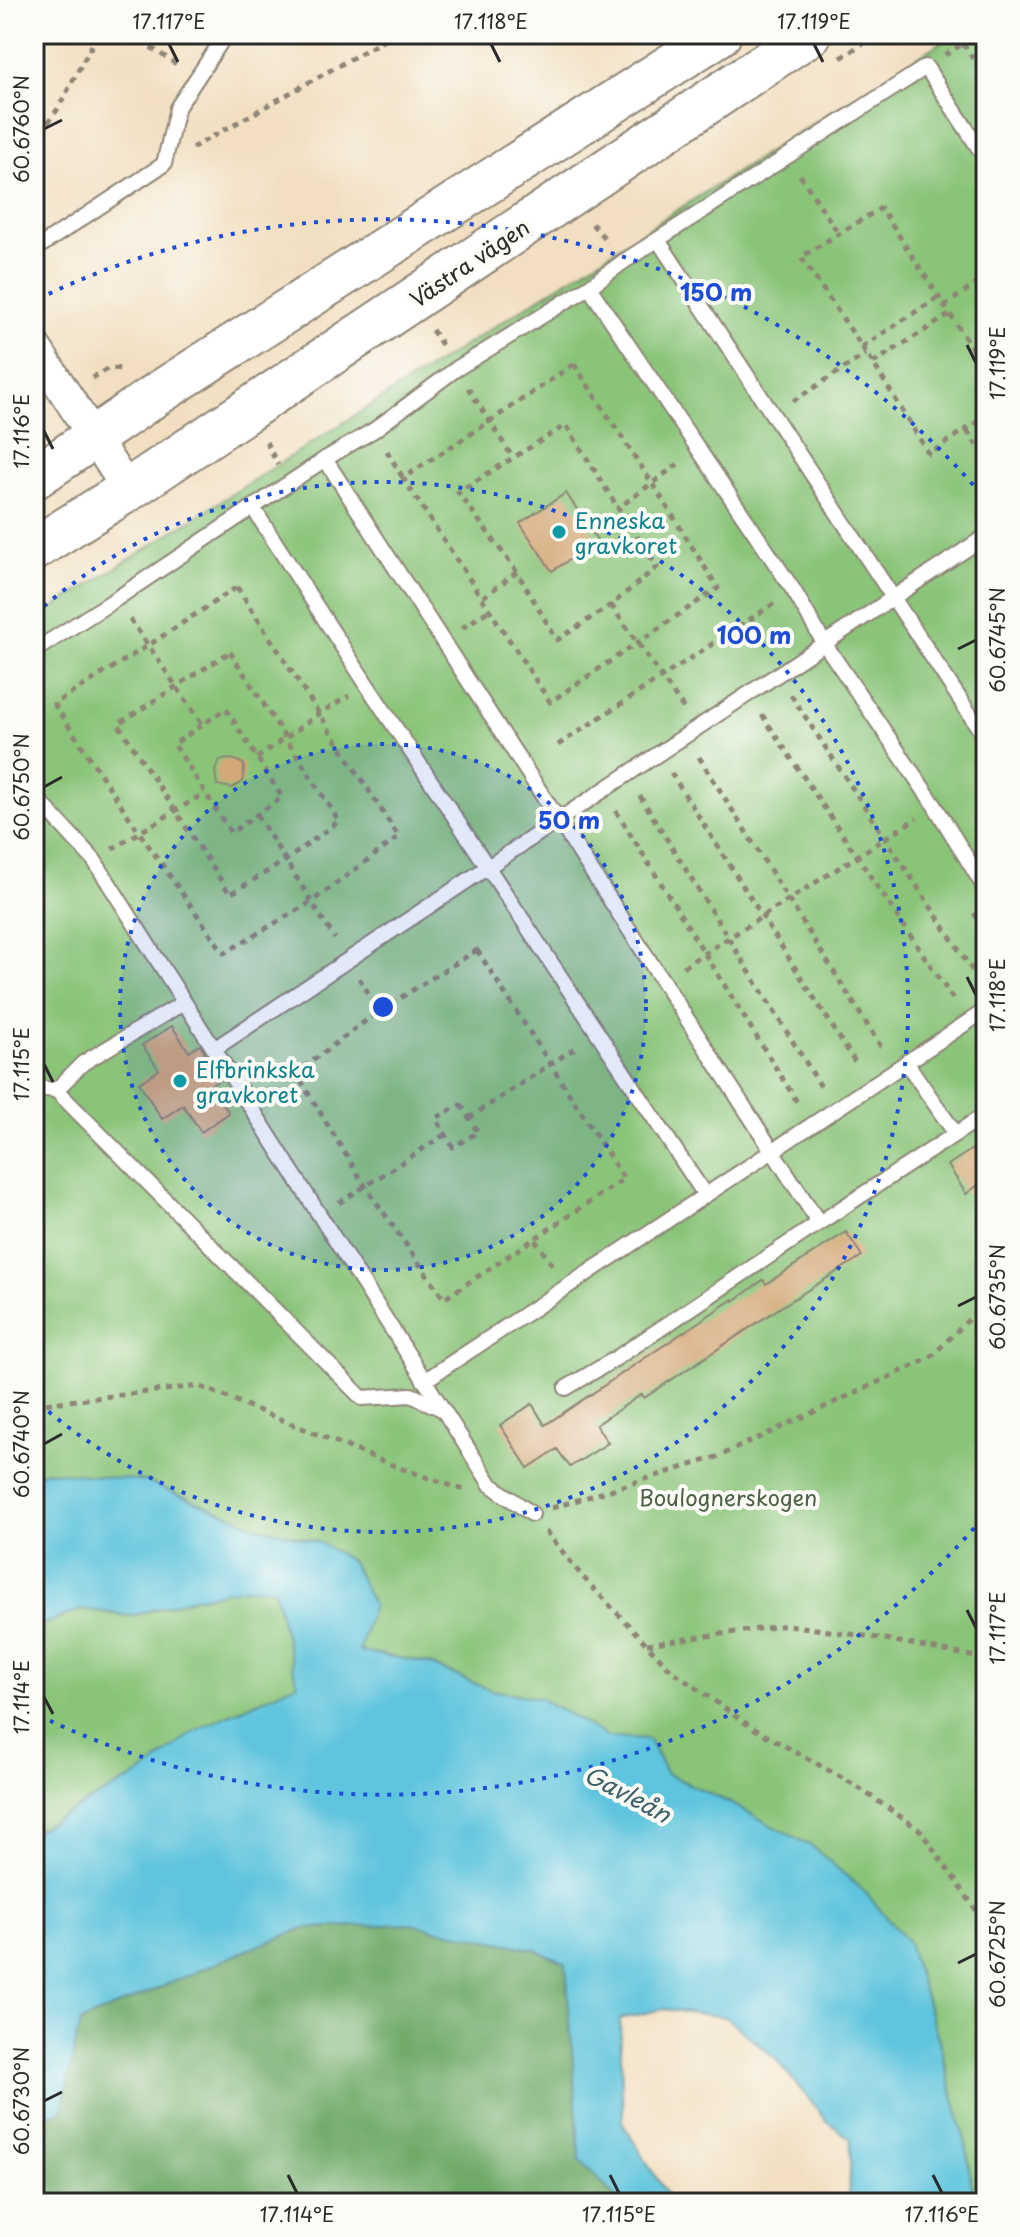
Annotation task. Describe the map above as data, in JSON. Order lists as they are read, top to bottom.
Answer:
{
  "streets": {
    "main road": ["Västra vägen"]
  },
  "water": ["Gavleån"],
  "parks": ["Boulognerskogen"],
  "places": ["Enneska gravkoret", "Elfbrinkska gravkoret"],
  "coordinates": [
    "17.117°E",
    "17.118°E",
    "17.119°E",
    "60.6760°N",
    "17.116°E",
    "60.6745°N",
    "60.6750°N",
    "17.115°E",
    "60.6735°N",
    "60.6740°N",
    "17.114°E",
    "60.6725°N",
    "60.6730°N"
  ],
  "rings": ["150 m", "100 m", "50 m"]
}
